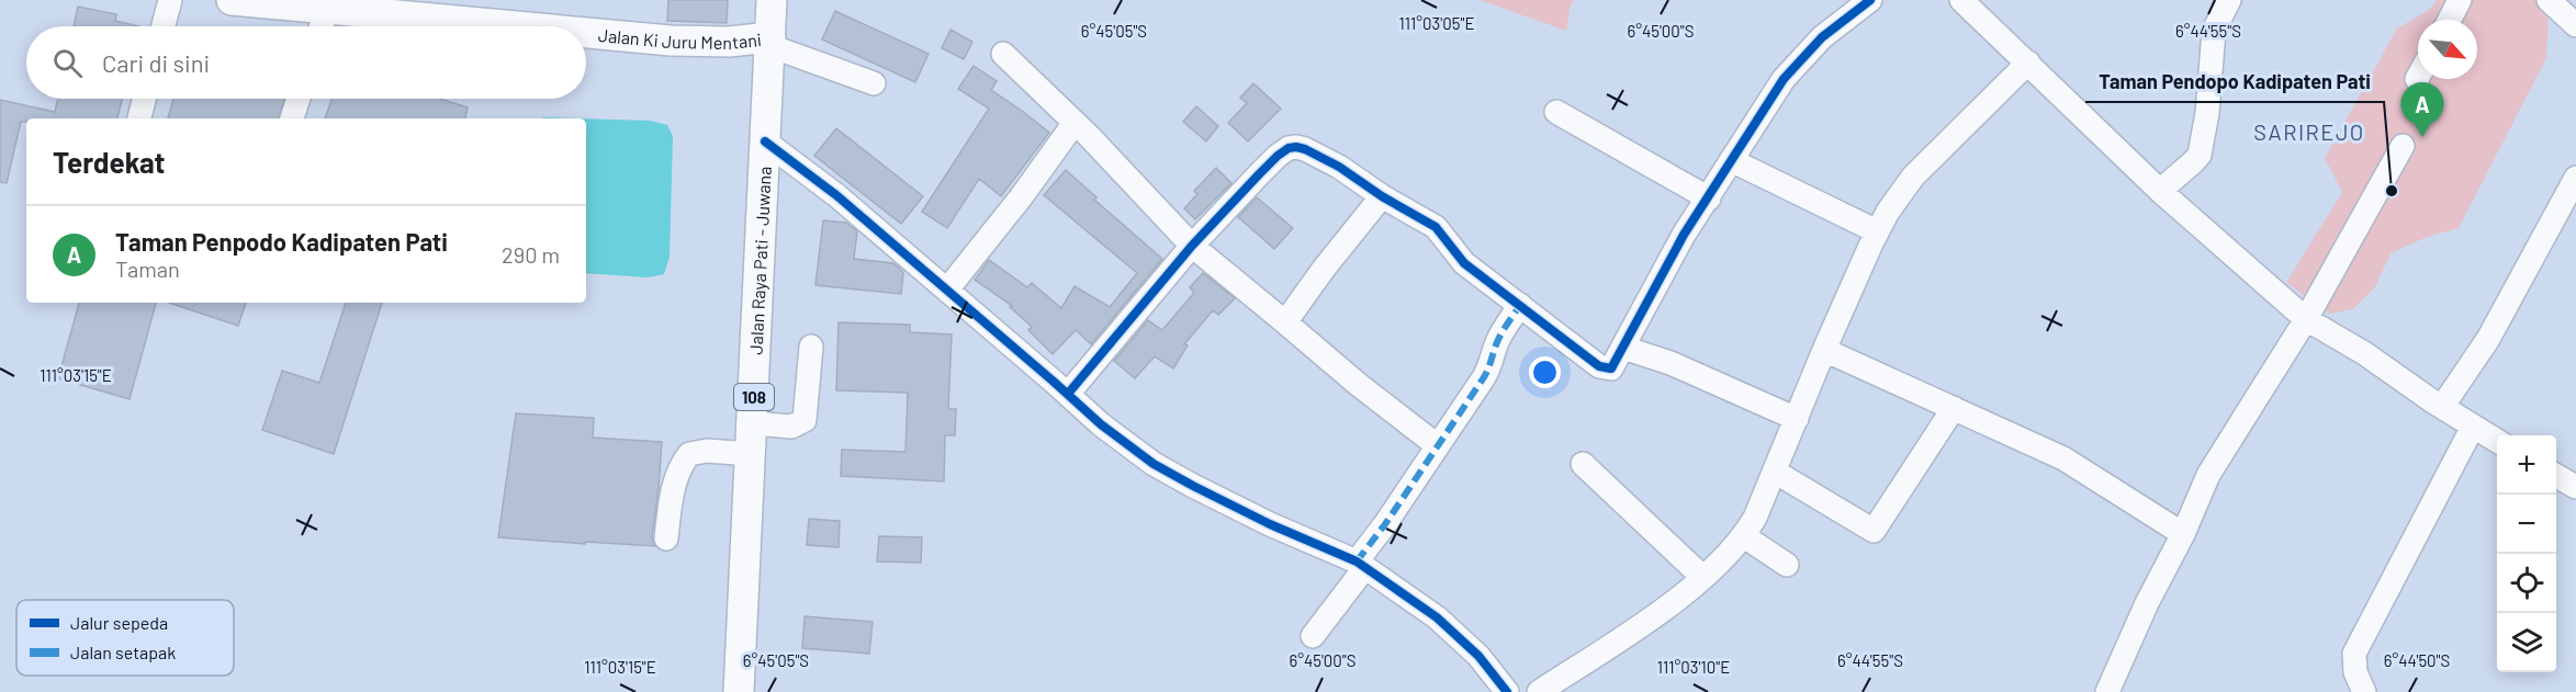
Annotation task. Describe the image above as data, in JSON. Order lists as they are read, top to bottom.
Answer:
{
  "streets": {
    "main road": ["Jalan Ki Juru Mentani", "Jalan Raya Pati - Juwana", "108"]
  },
  "crossings": [
    ["Jalan Ki Juru Mentani", "Jalan Raya Pati - Juwana"]
  ],
  "districts": ["SARIREJO"],
  "places": ["Taman Pendopo Kadipaten Pati"],
  "legend": ["Jalur sepeda", "Jalan setapak"],
  "north": "bottom right",
  "page": {
    "search": "Cari di sini",
    "pins": "A",
    "heading": "Terdekat",
    "list": [
      {
        "mark": "A",
        "name": "Taman Penpodo Kadipaten Pati",
        "note": "Taman",
        "value": "290 m"
      }
    ],
    "map_buttons": ["+", "−"]
  },
  "coordinates": [
    "111°03'05\"E",
    "6°45'05\"S",
    "6°45'00\"S",
    "6°44'55\"S",
    "111°03'15\"E",
    "6°44'50\"S",
    "111°03'10\"E"
  ]
}
